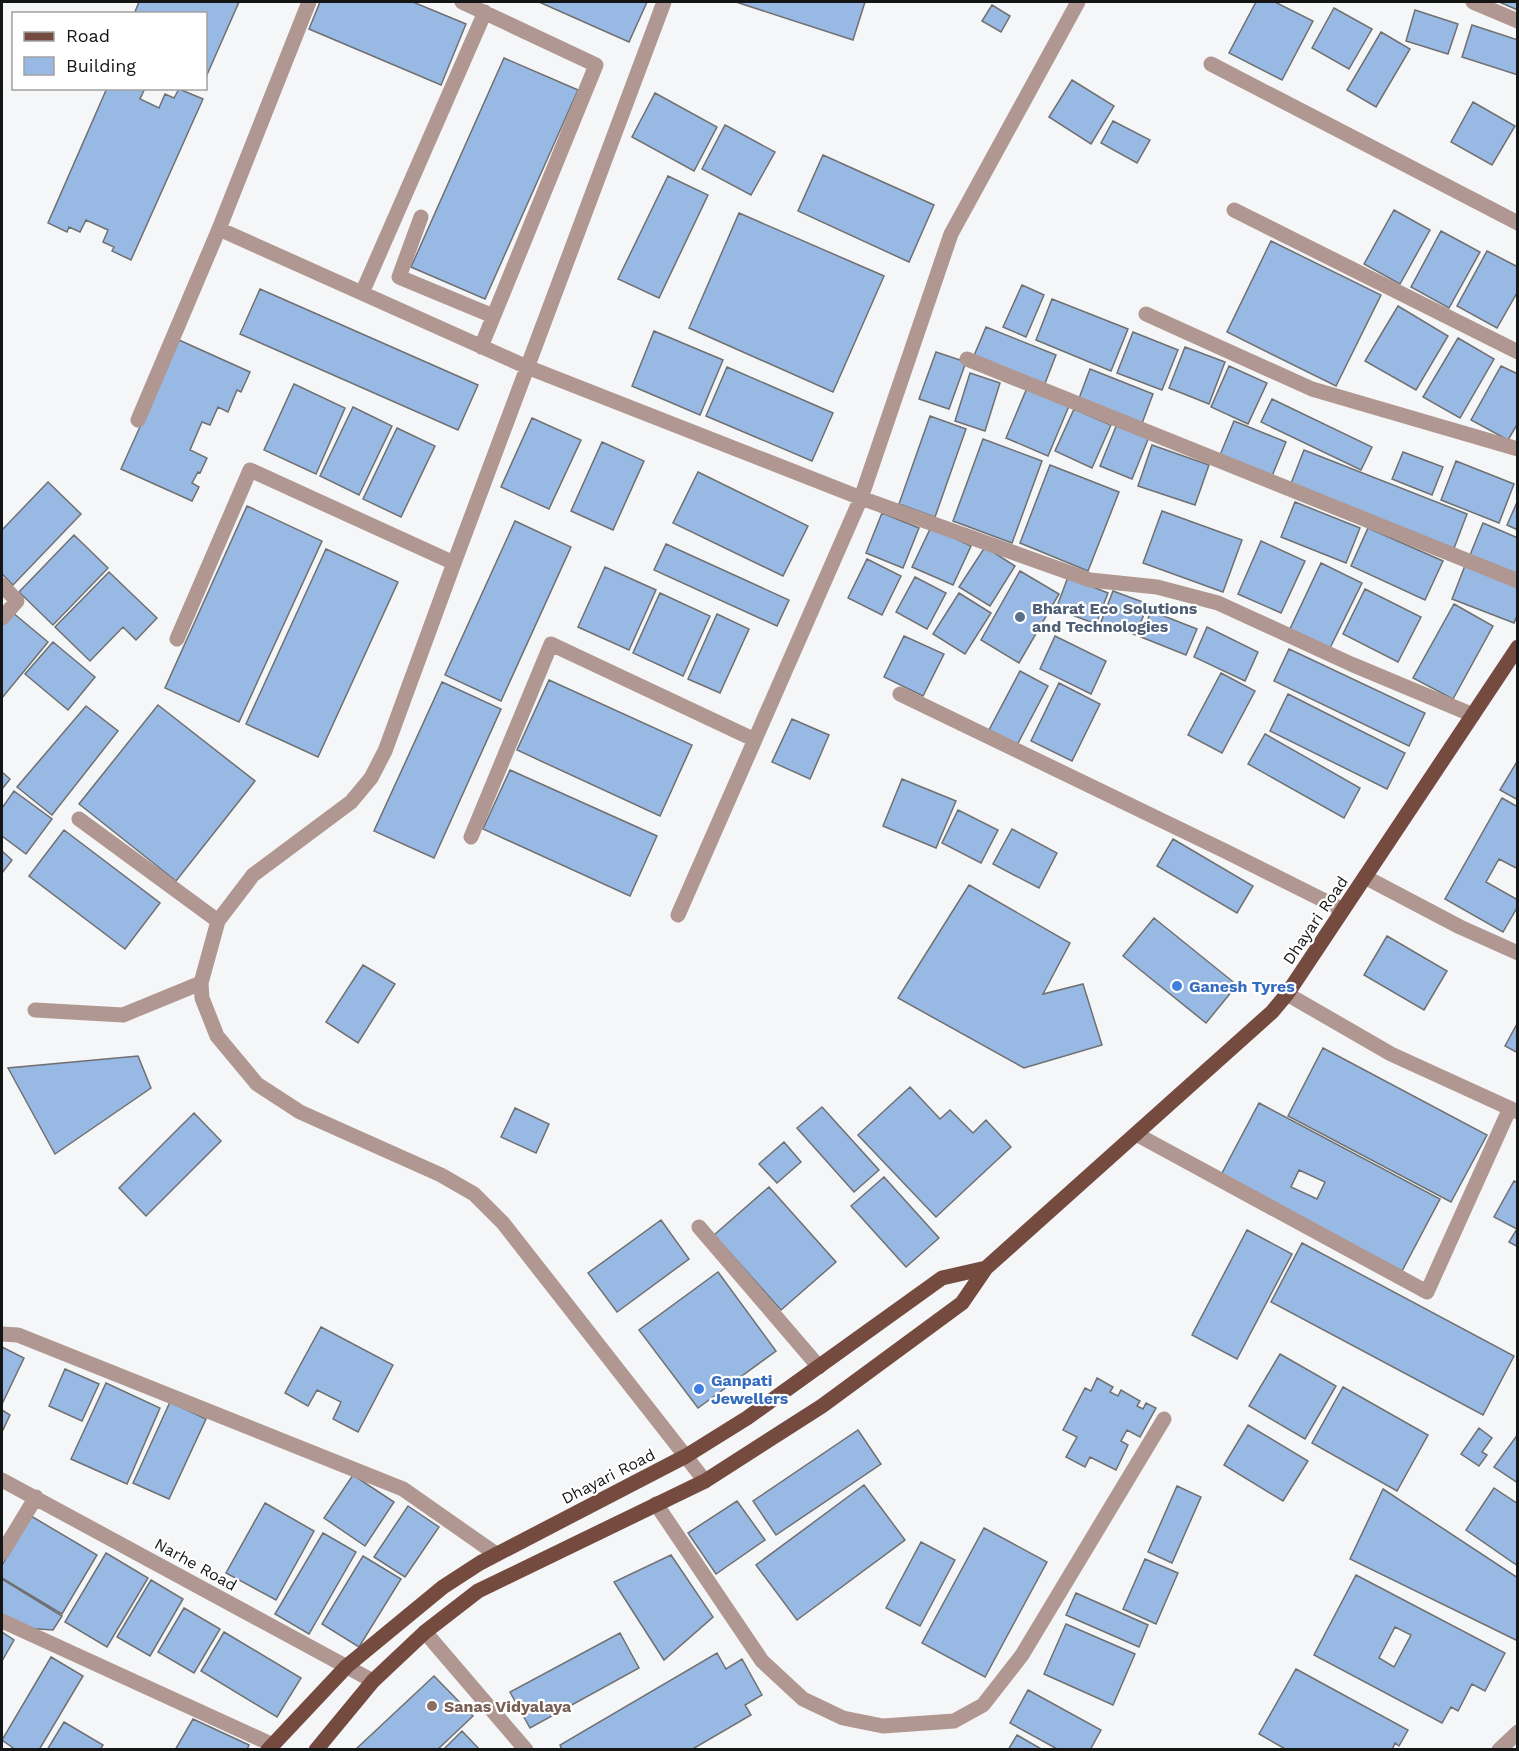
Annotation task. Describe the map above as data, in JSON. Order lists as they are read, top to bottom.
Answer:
{
  "streets": {
    "main road": ["Dhayari Road"],
    "street": ["Narhe Road"]
  },
  "crossings": [
    ["Dhayari Road", "Narhe Road"]
  ],
  "places": [
    "Bharat Eco Solutions and Technologies",
    "Ganesh Tyres",
    "Ganpati Jewellers",
    "Sanas Vidyalaya"
  ],
  "legend": ["Road", "Building"]
}
